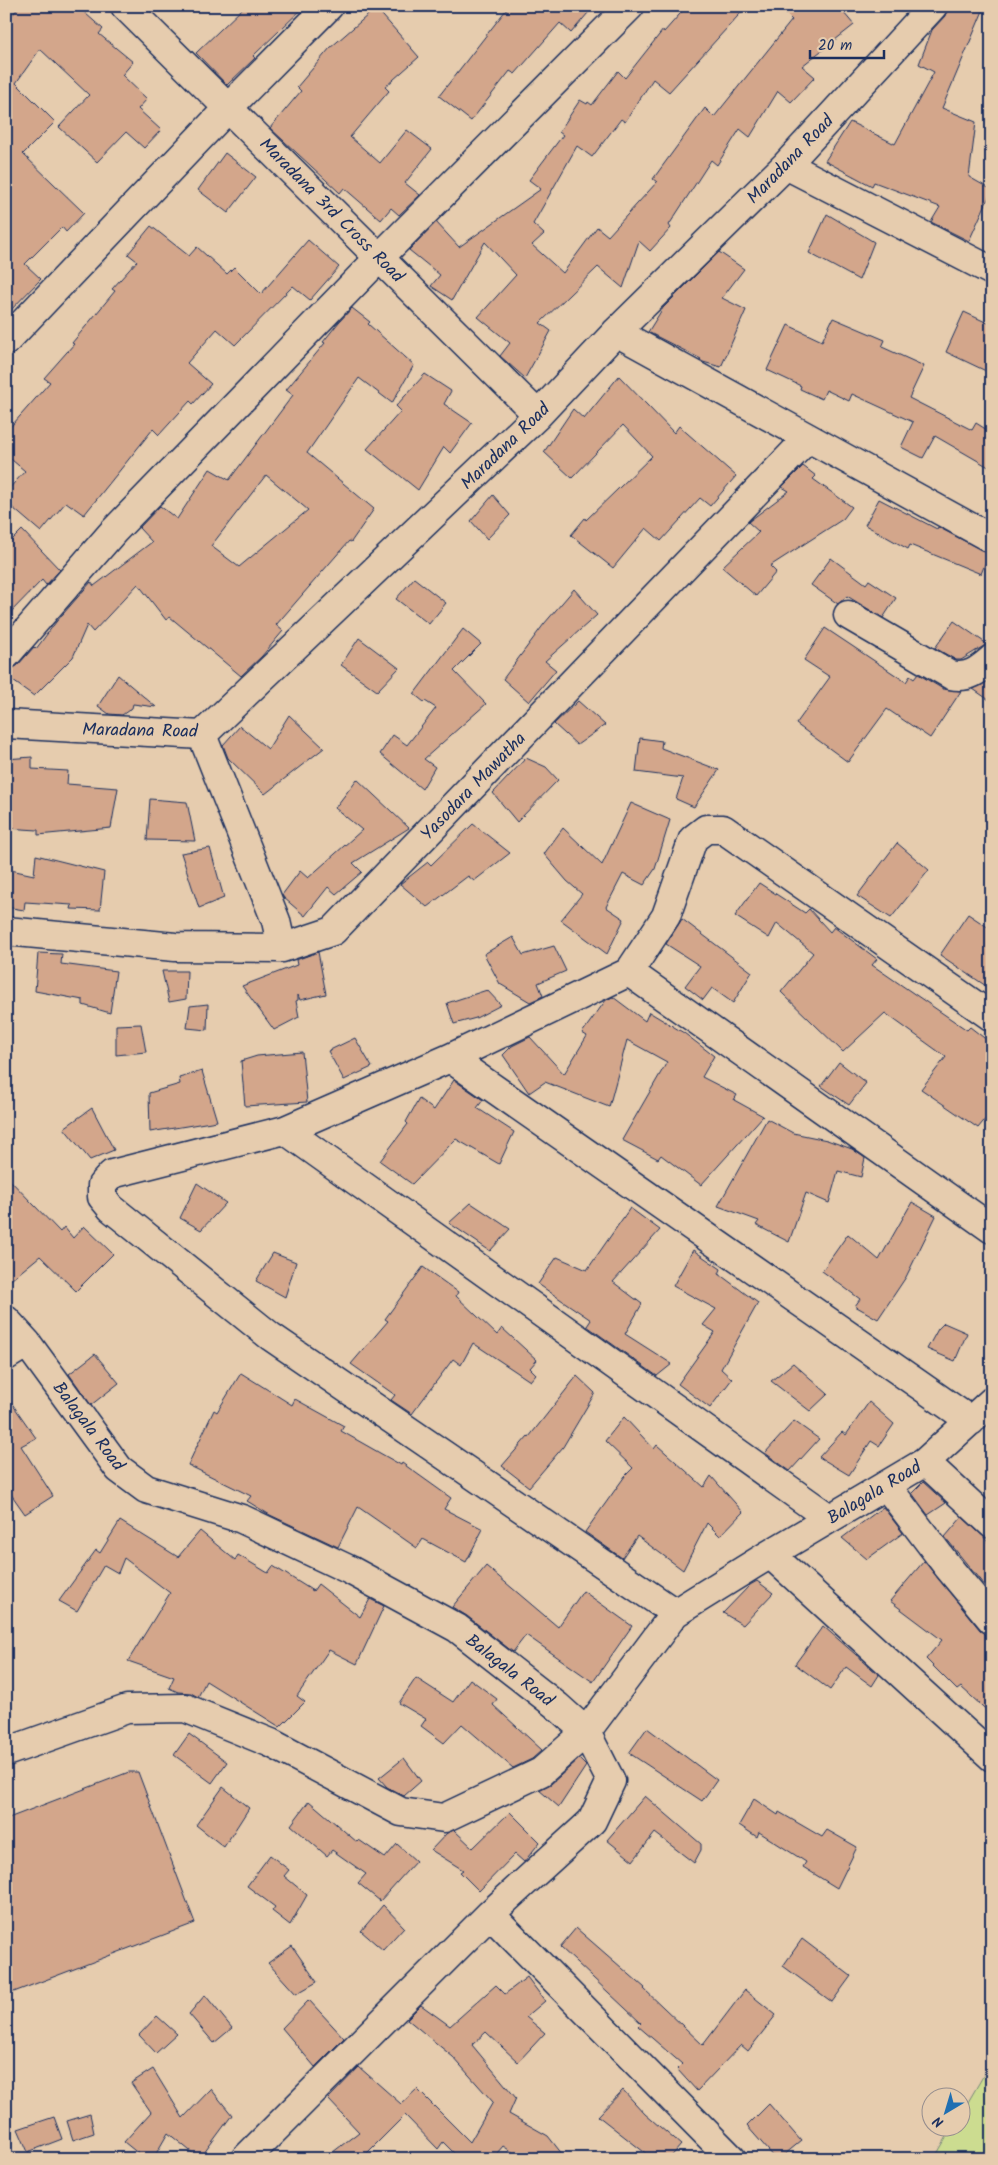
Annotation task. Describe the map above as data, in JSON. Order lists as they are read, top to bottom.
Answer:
{
  "streets": {
    "street": [
      "Maradana Road",
      "Maradana 3rd Cross Road",
      "Yasodara Mawatha",
      "Balagala Road"
    ]
  },
  "crossings": [
    ["Maradana Road", "Maradana 3rd Cross Road"]
  ],
  "scale_bar": "20 m",
  "north": "bottom left"
}
